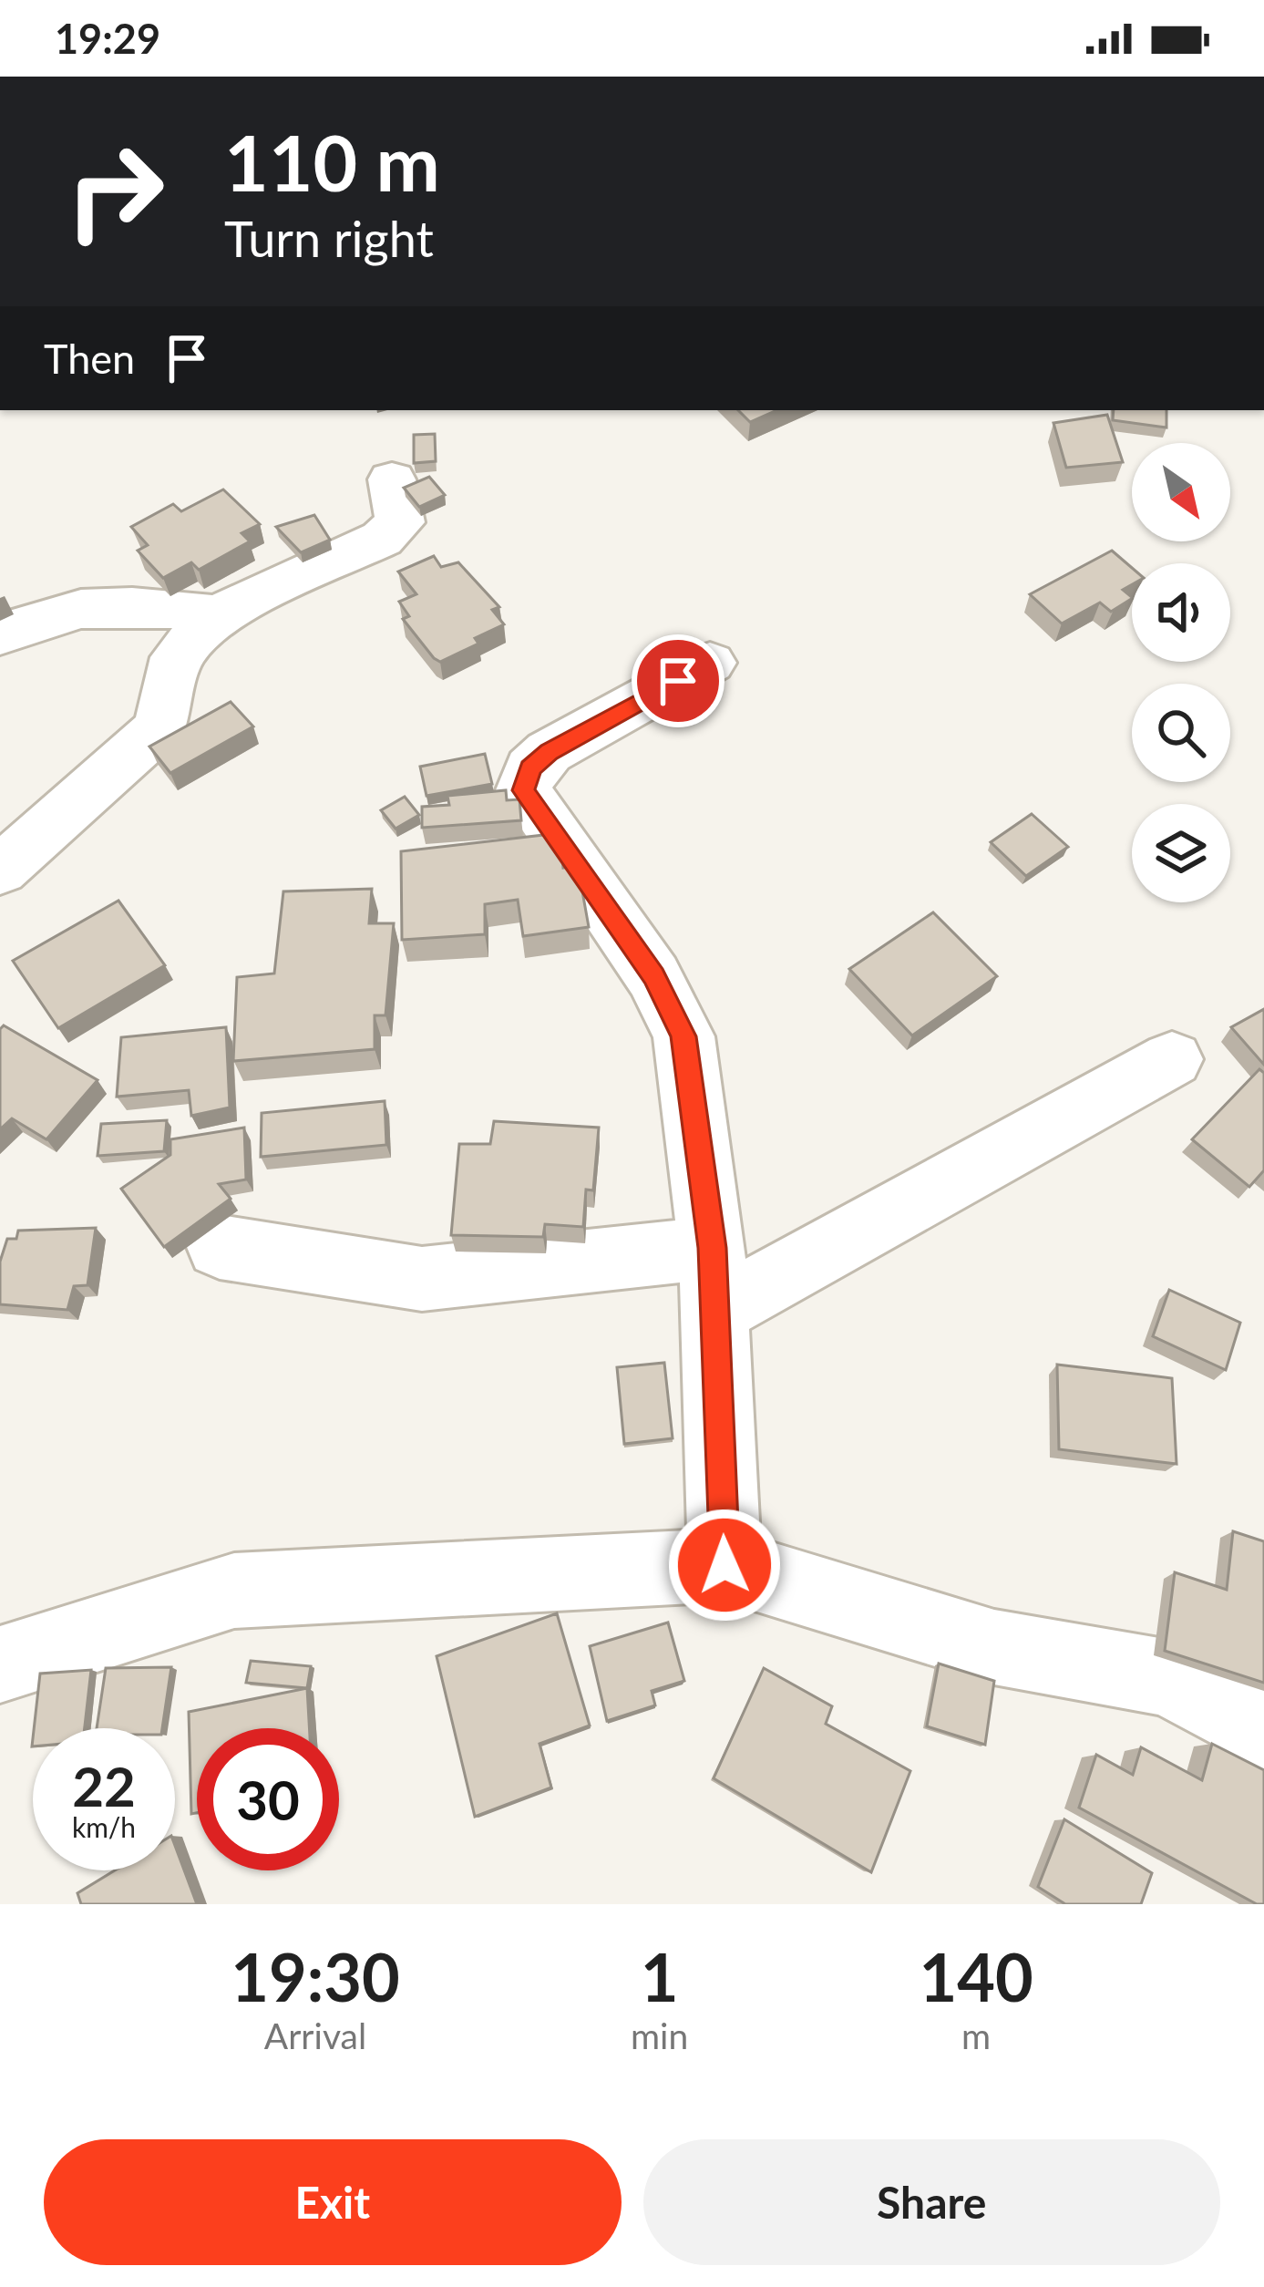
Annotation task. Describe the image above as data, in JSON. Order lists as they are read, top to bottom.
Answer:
{
  "north": "bottom right",
  "page": {
    "status": "19:29",
    "turn": ["110 m", "Turn right"],
    "then": "Then",
    "speed": "22 km/h",
    "limit": "30",
    "eta": [
      "19:30",
      "Arrival",
      "1",
      "min",
      "140",
      "m"
    ],
    "buttons": ["Exit", "Share"]
  }
}
